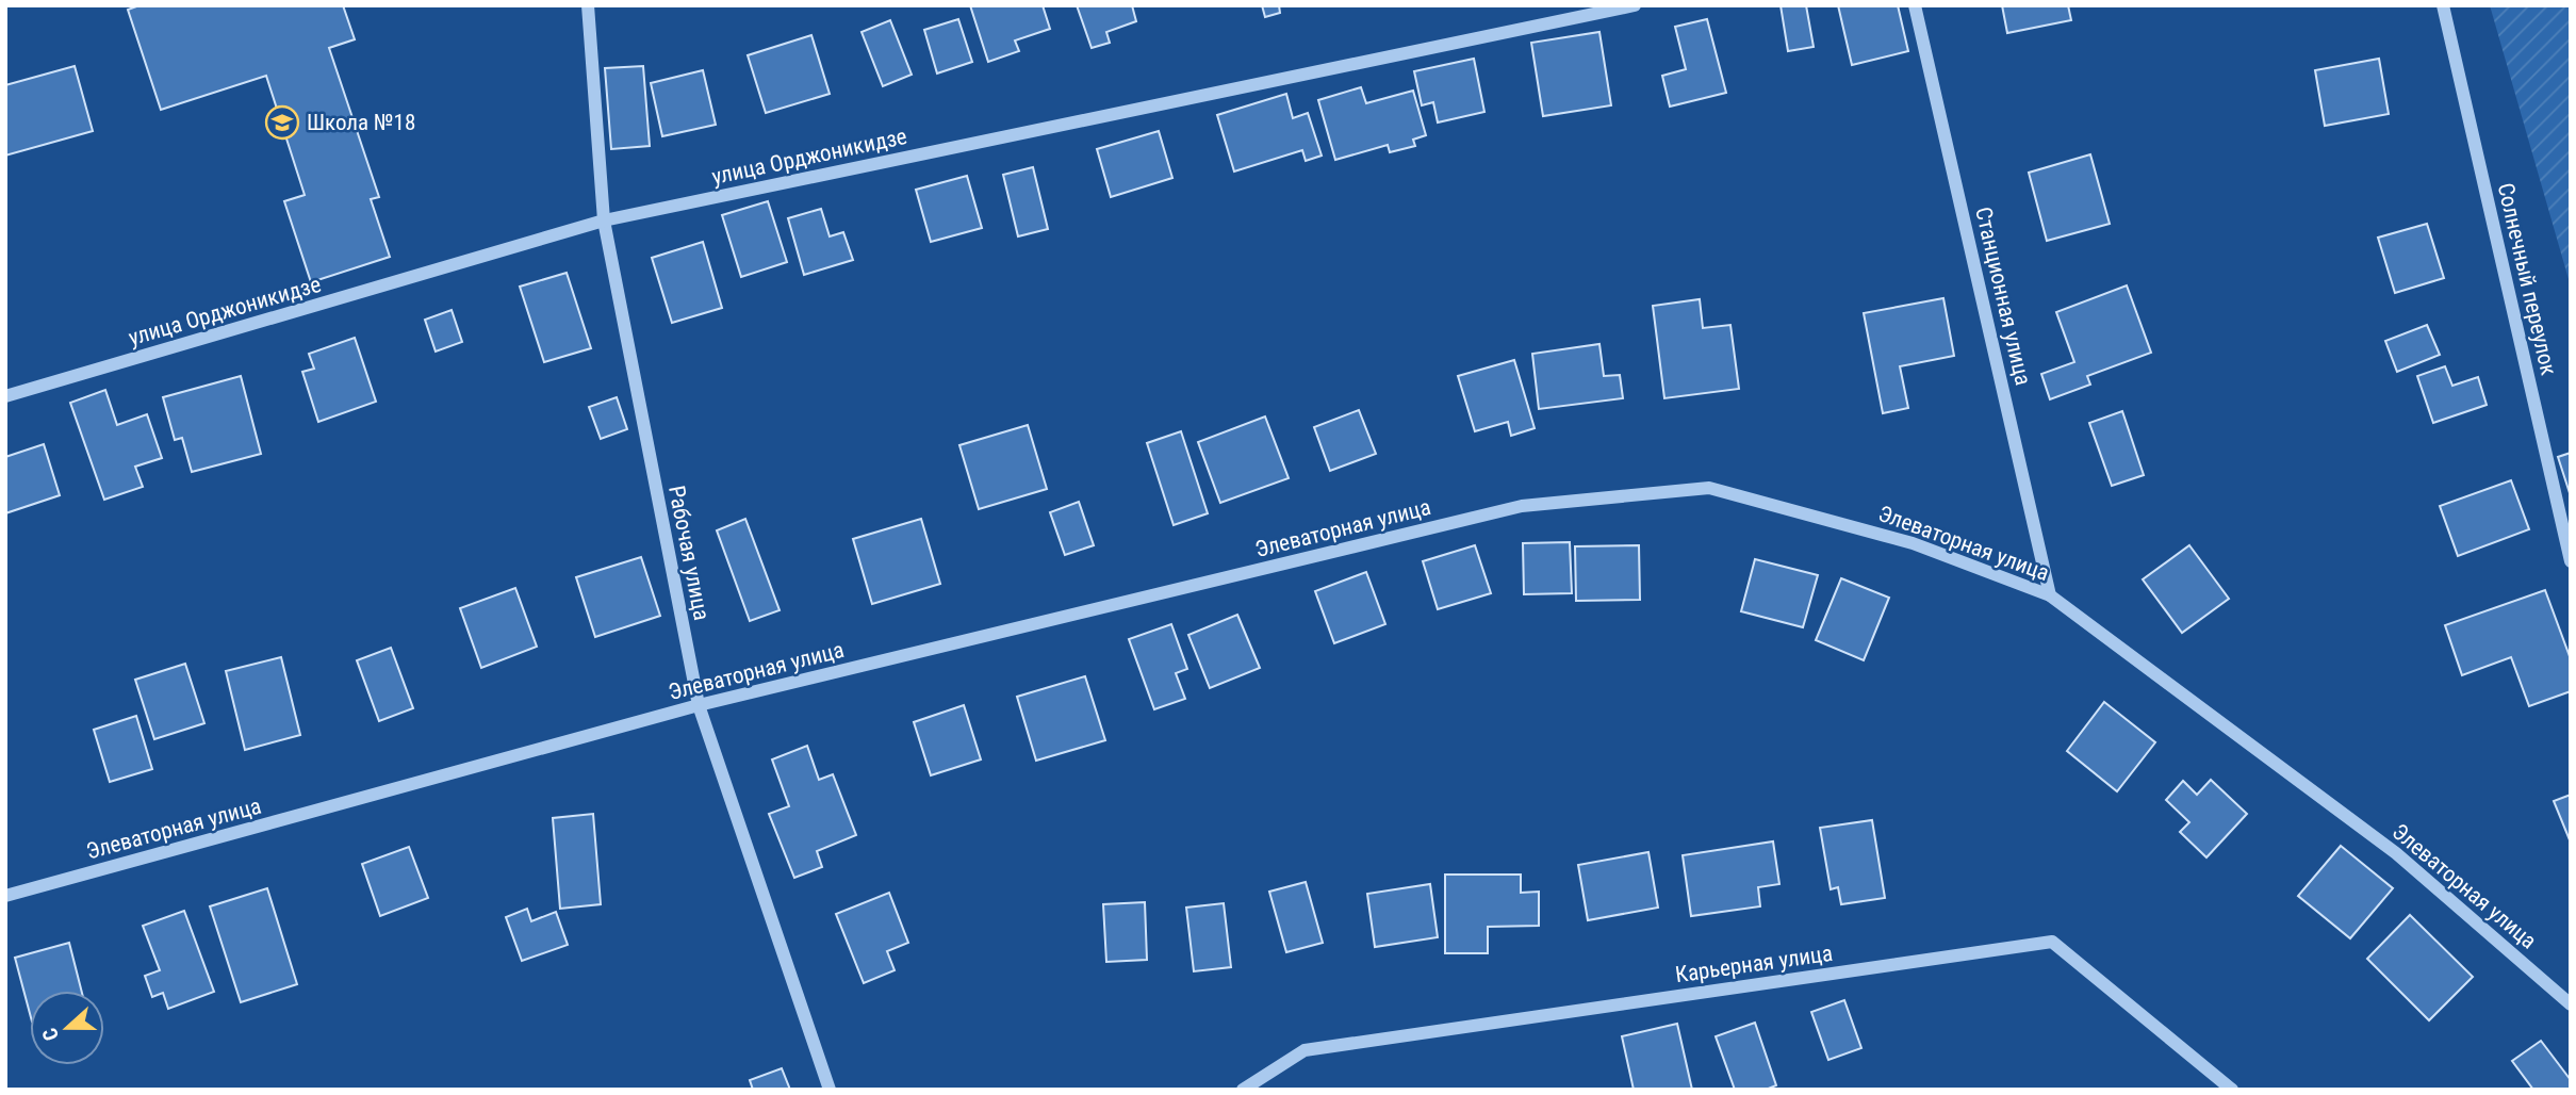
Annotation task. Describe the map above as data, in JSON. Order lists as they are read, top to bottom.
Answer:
{
  "streets": {
    "street": [
      "улица Орджоникидзе",
      "Солнечный переулок",
      "Станционная улица",
      "Элеваторная улица",
      "Рабочая улица",
      "Карьерная улица"
    ]
  },
  "crossings": [
    ["улица Орджоникидзе", "Рабочая улица"],
    ["Станционная улица", "Элеваторная улица"],
    ["Элеваторная улица", "Рабочая улица"]
  ],
  "places": {
    "school or university": ["Школа №18"]
  },
  "north": "left"
}
